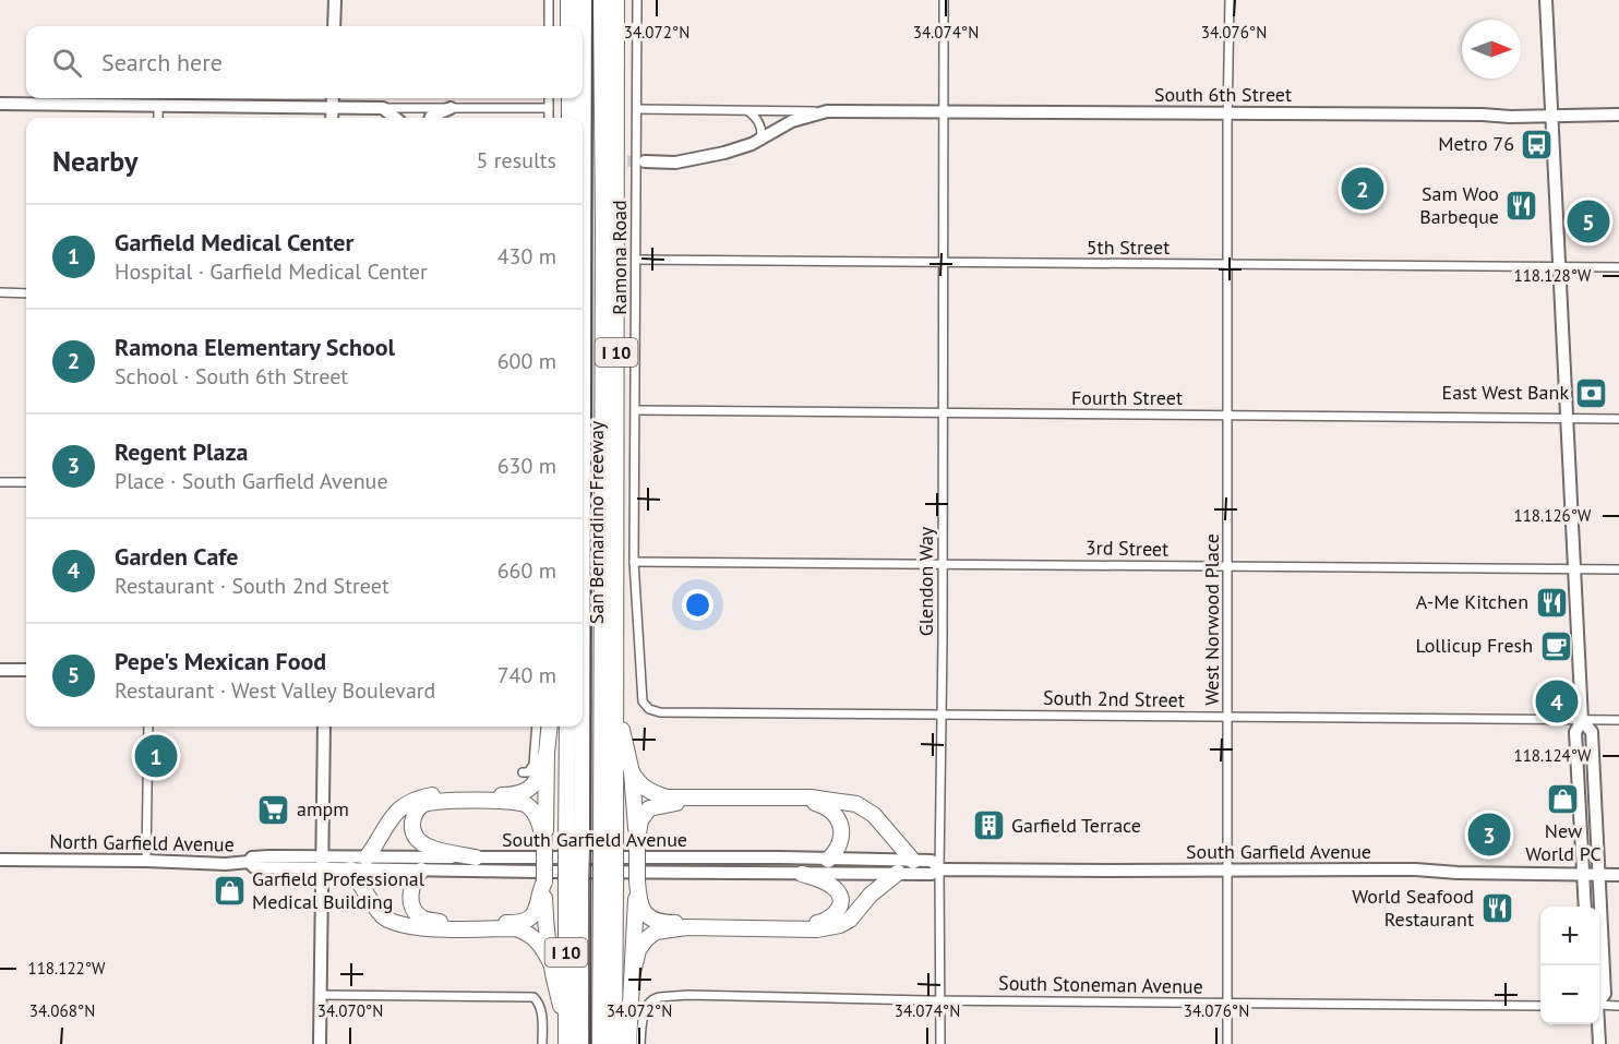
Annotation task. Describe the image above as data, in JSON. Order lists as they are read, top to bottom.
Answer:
{
  "streets": {
    "highway": ["I 10", "San Bernardino Freeway"],
    "main road": ["South 6th Street", "South Garfield Avenue", "North Garfield Avenue"],
    "street": [
      "5th Street",
      "Ramona Road",
      "Fourth Street",
      "3rd Street",
      "Glendon Way",
      "West Norwood Place",
      "South 2nd Street",
      "South Stoneman Avenue"
    ]
  },
  "crossings": [
    ["South 6th Street", "Ramona Road"],
    ["South 6th Street", "Glendon Way"],
    ["South 6th Street", "West Norwood Place"],
    ["5th Street", "Ramona Road"],
    ["5th Street", "Glendon Way"],
    ["5th Street", "West Norwood Place"],
    ["Ramona Road", "Fourth Street"],
    ["Ramona Road", "3rd Street"],
    ["Ramona Road", "South 2nd Street"],
    ["Fourth Street", "Glendon Way"],
    ["Fourth Street", "West Norwood Place"],
    ["3rd Street", "Glendon Way"],
    ["3rd Street", "West Norwood Place"],
    ["Glendon Way", "South 2nd Street"],
    ["Glendon Way", "South Garfield Avenue"],
    ["Glendon Way", "South Stoneman Avenue"],
    ["West Norwood Place", "South 2nd Street"],
    ["West Norwood Place", "South Garfield Avenue"],
    ["West Norwood Place", "South Stoneman Avenue"],
    ["South Garfield Avenue", "North Garfield Avenue"]
  ],
  "places": {
    "bus stop": ["Metro 76"],
    "restaurant": ["Sam Woo Barbeque", "A-Me Kitchen", "World Seafood Restaurant"],
    "bank": ["East West Bank"],
    "cafe": ["Lollicup Fresh"],
    "shop": ["New World PC", "Garfield Professional Medical Building"],
    "supermarket": ["ampm"],
    "building": ["Garfield Terrace"]
  },
  "north": "right",
  "page": {
    "search": "Search here",
    "heading": ["Nearby", "5 results"],
    "pins": [
      "2",
      "5",
      "4",
      "1",
      "3"
    ],
    "list": [
      {
        "mark": "1",
        "name": "Garfield Medical Center",
        "note": "Hospital · Garfield Medical Center",
        "value": "430 m"
      },
      {
        "mark": "2",
        "name": "Ramona Elementary School",
        "note": "School · South 6th Street",
        "value": "600 m"
      },
      {
        "mark": "3",
        "name": "Regent Plaza",
        "note": "Place · South Garfield Avenue",
        "value": "630 m"
      },
      {
        "mark": "4",
        "name": "Garden Cafe",
        "note": "Restaurant · South 2nd Street",
        "value": "660 m"
      },
      {
        "mark": "5",
        "name": "Pepe's Mexican Food",
        "note": "Restaurant · West Valley Boulevard",
        "value": "740 m"
      }
    ],
    "map_buttons": ["+", "−"]
  },
  "coordinates": [
    "34.072°N",
    "34.074°N",
    "34.076°N",
    "118.128°W",
    "118.126°W",
    "118.124°W",
    "118.122°W",
    "34.068°N",
    "34.070°N"
  ]
}
